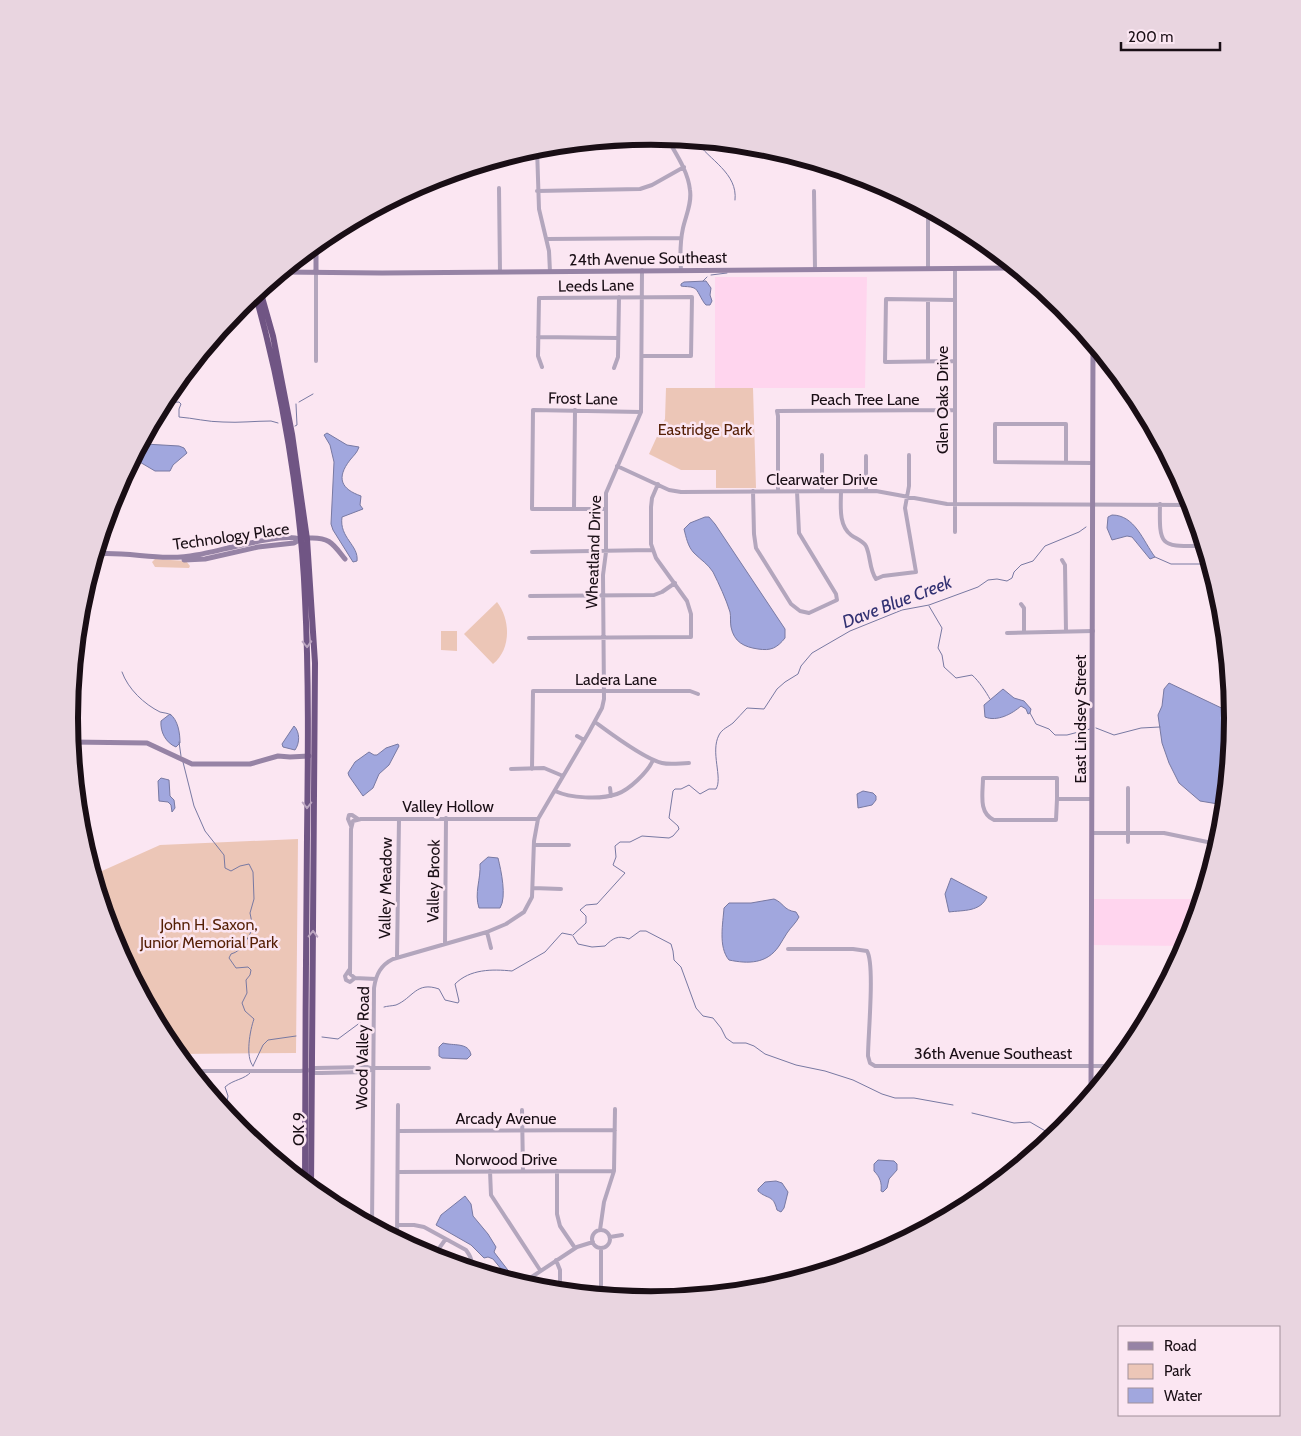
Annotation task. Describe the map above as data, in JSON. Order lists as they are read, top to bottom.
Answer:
{
  "streets": {
    "highway": ["OK 9"],
    "street": [
      "24th Avenue Southeast",
      "Leeds Lane",
      "Frost Lane",
      "Peach Tree Lane",
      "Glen Oaks Drive",
      "Clearwater Drive",
      "Technology Place",
      "Wheatland Drive",
      "Ladera Lane",
      "East Lindsey Street",
      "Valley Hollow",
      "Valley Brook",
      "Valley Meadow",
      "Wood Valley Road",
      "36th Avenue Southeast",
      "Arcady Avenue",
      "Norwood Drive"
    ]
  },
  "crossings": [
    ["24th Avenue Southeast", "Glen Oaks Drive"],
    ["24th Avenue Southeast", "Wheatland Drive"],
    ["Leeds Lane", "Wheatland Drive"],
    ["Frost Lane", "Wheatland Drive"],
    ["Peach Tree Lane", "Glen Oaks Drive"],
    ["Peach Tree Lane", "Clearwater Drive"],
    ["Glen Oaks Drive", "Clearwater Drive"],
    ["Clearwater Drive", "Wheatland Drive"],
    ["Clearwater Drive", "East Lindsey Street"],
    ["Technology Place", "OK 9"],
    ["Wheatland Drive", "Ladera Lane"],
    ["Wheatland Drive", "Wood Valley Road"],
    ["Ladera Lane", "Wood Valley Road"],
    ["East Lindsey Street", "36th Avenue Southeast"],
    ["Valley Hollow", "Valley Brook"],
    ["Valley Hollow", "Valley Meadow"],
    ["Valley Hollow", "Wood Valley Road"],
    ["Valley Brook", "Wood Valley Road"],
    ["Valley Meadow", "Wood Valley Road"]
  ],
  "water": ["Dave Blue Creek"],
  "parks": ["Eastridge Park", "John H. Saxon, Junior Memorial Park"],
  "legend": ["Road", "Park", "Water"],
  "scale_bar": "200 m"
}
